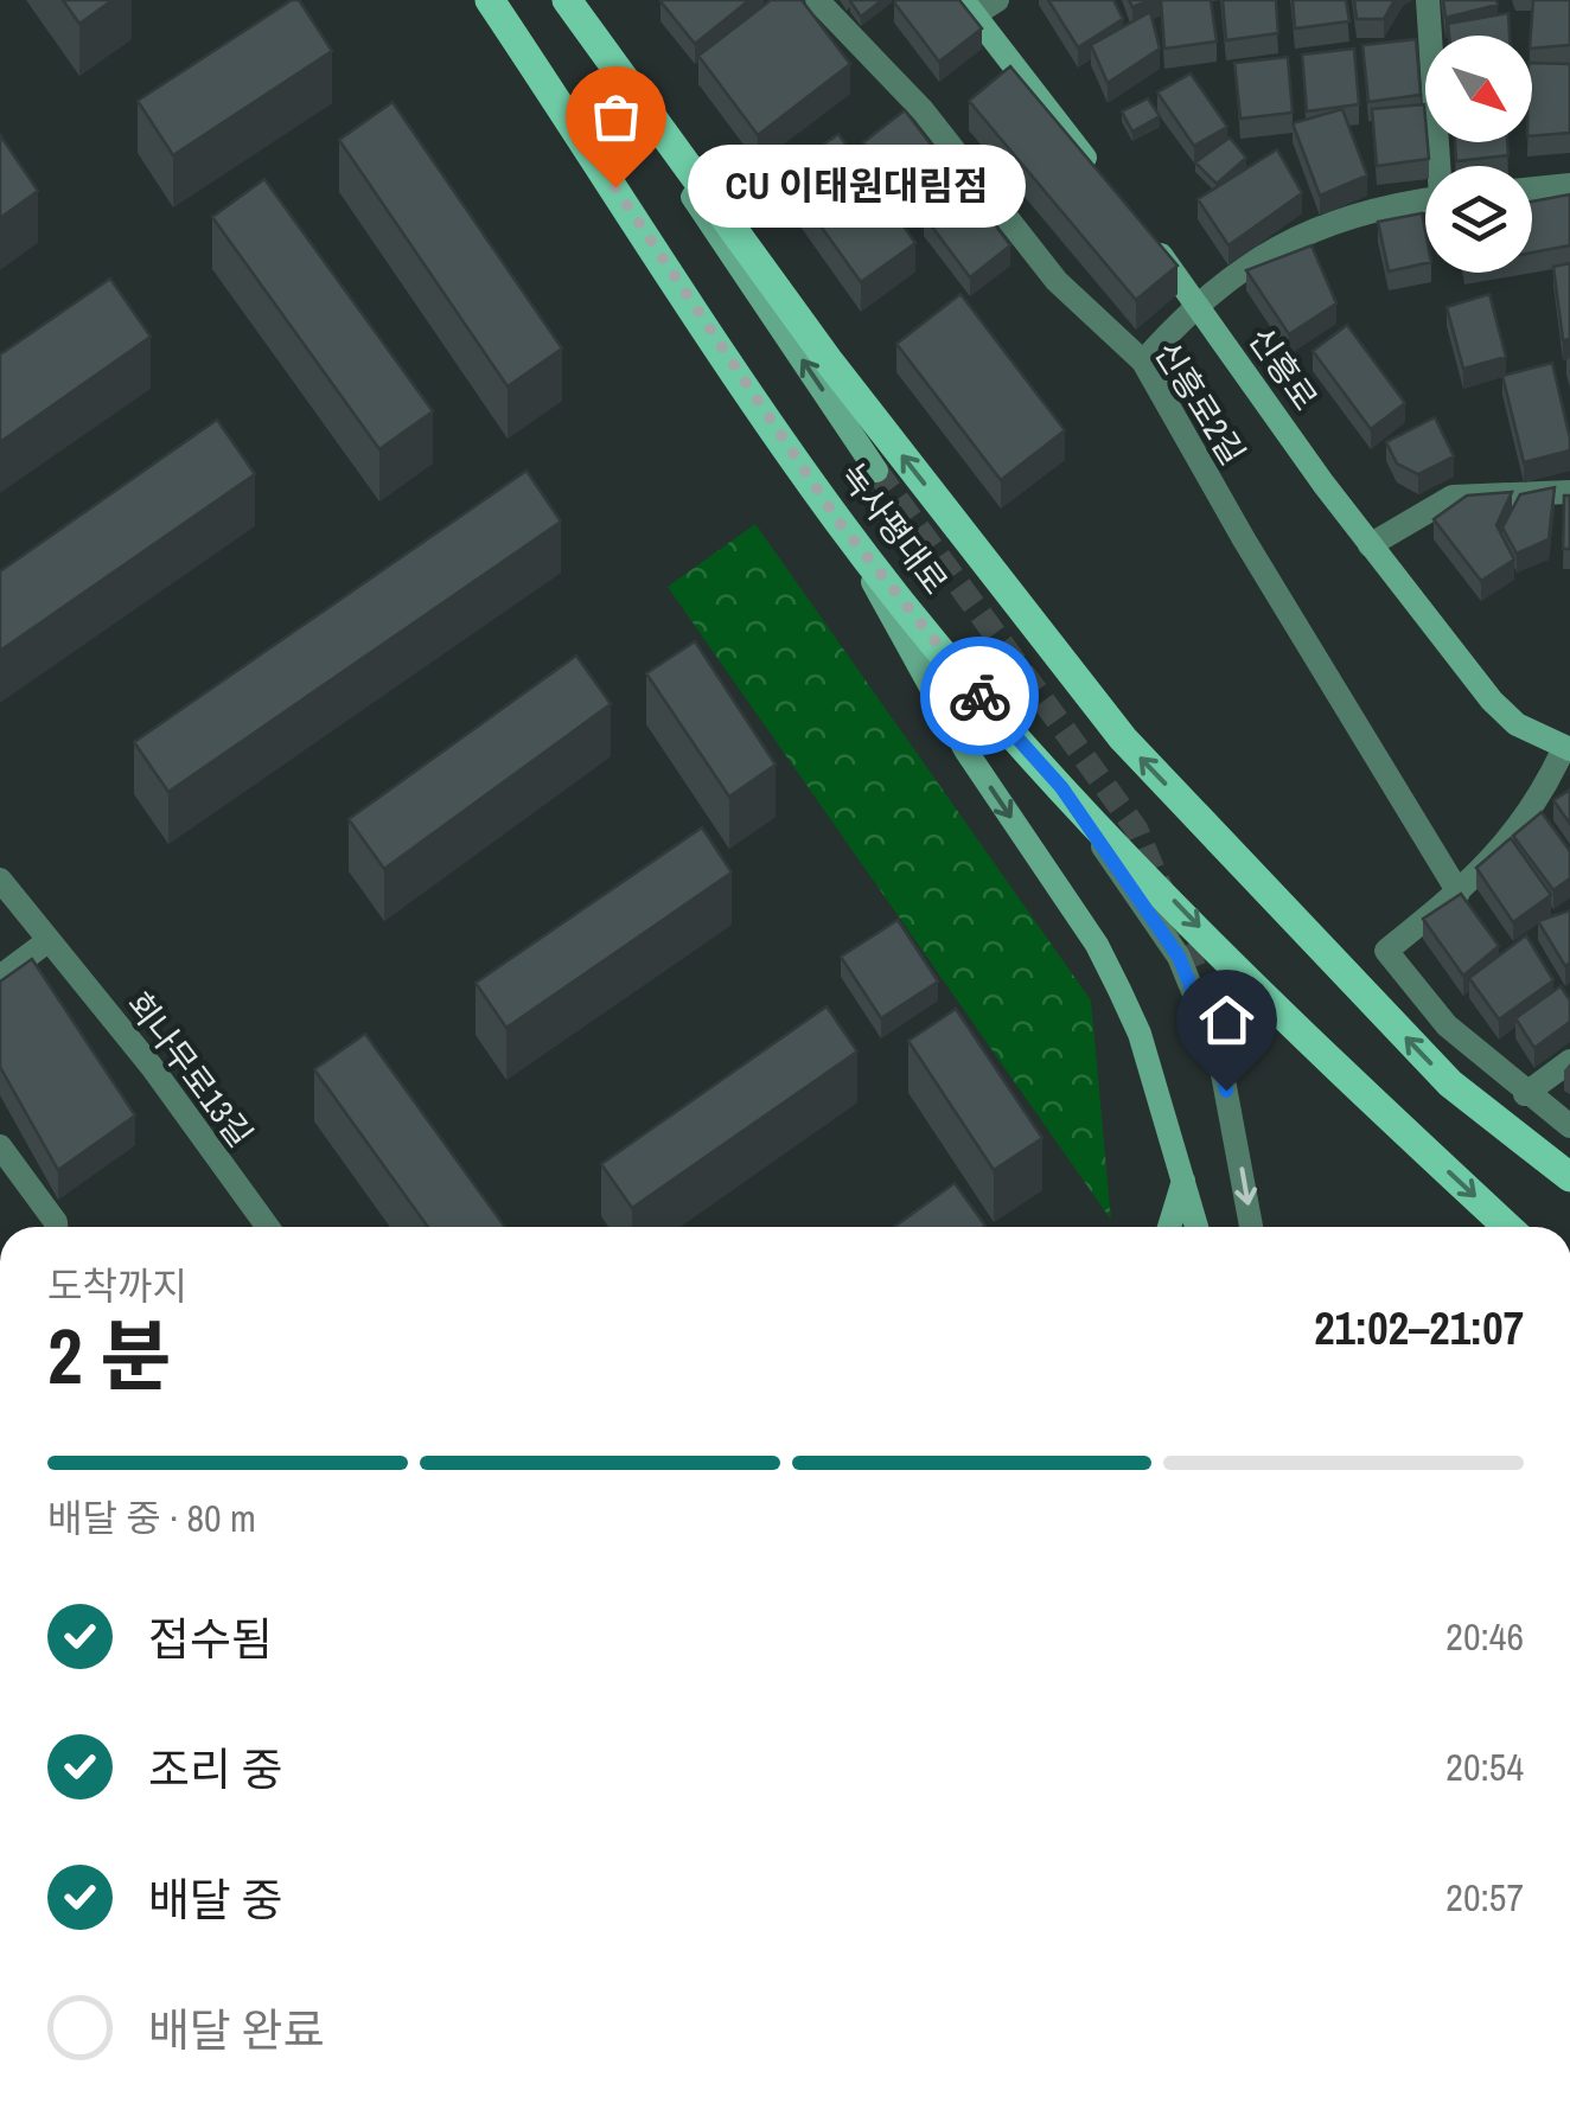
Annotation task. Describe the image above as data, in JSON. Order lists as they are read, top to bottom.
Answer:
{
  "streets": {
    "main road": ["신흥로", "녹사평대로"],
    "street": ["신흥로2길", "회나무로13길"]
  },
  "places": ["CU 이태원대림점"],
  "north": "bottom right",
  "page": {
    "bubble": "CU 이태원대림점",
    "heading": ["2 분", "도착까지", "21:02–21:07"],
    "bar": "배달 중 · 80 m",
    "list": [
      ["접수됨", "20:46"],
      ["조리 중", "20:54"],
      ["배달 중", "20:57"],
      "배달 완료"
    ]
  }
}
